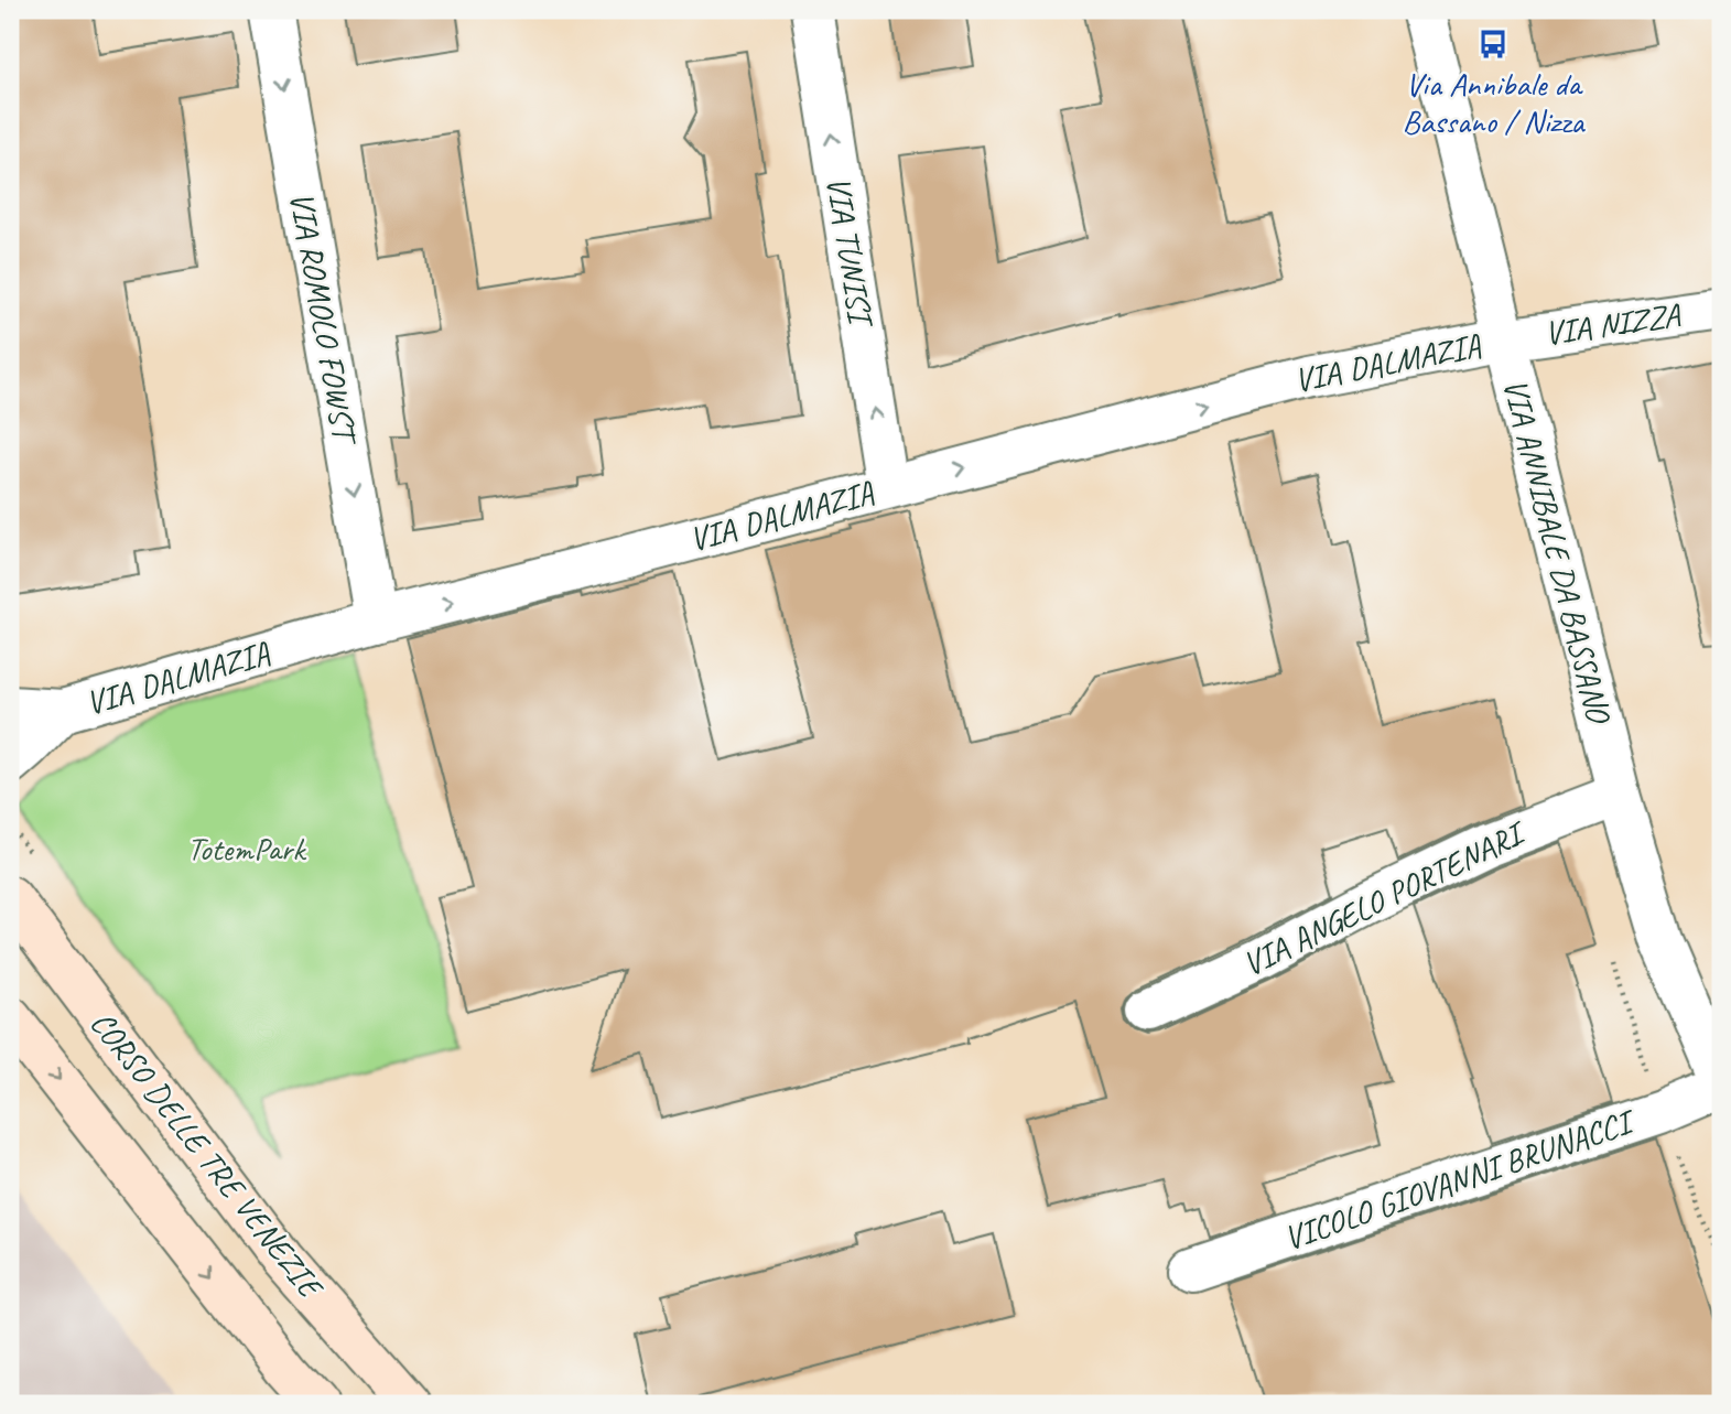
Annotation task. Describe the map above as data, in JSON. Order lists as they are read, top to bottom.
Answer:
{
  "streets": {
    "main road": ["CORSO DELLE TRE VENEZIE"],
    "street": [
      "VIA TUNISI",
      "VIA ROMOLO FOWST",
      "VIA NIZZA",
      "VIA DALMAZIA",
      "VIA ANNIBALE DA BASSANO",
      "VIA ANGELO PORTENARI",
      "VICOLO GIOVANNI BRUNACCI"
    ]
  },
  "crossings": [
    ["VIA TUNISI", "VIA DALMAZIA"],
    ["VIA ROMOLO FOWST", "VIA DALMAZIA"],
    ["VIA NIZZA", "VIA DALMAZIA"],
    ["VIA NIZZA", "VIA ANNIBALE DA BASSANO"],
    ["VIA DALMAZIA", "VIA ANNIBALE DA BASSANO"],
    ["VIA ANNIBALE DA BASSANO", "VIA ANGELO PORTENARI"]
  ],
  "one_way": ["VIA TUNISI", "VIA ROMOLO FOWST", "VIA DALMAZIA"],
  "parks": ["TotemPark"],
  "places": {
    "bus stop": ["Via Annibale da Bassano / Nizza"]
  }
}
